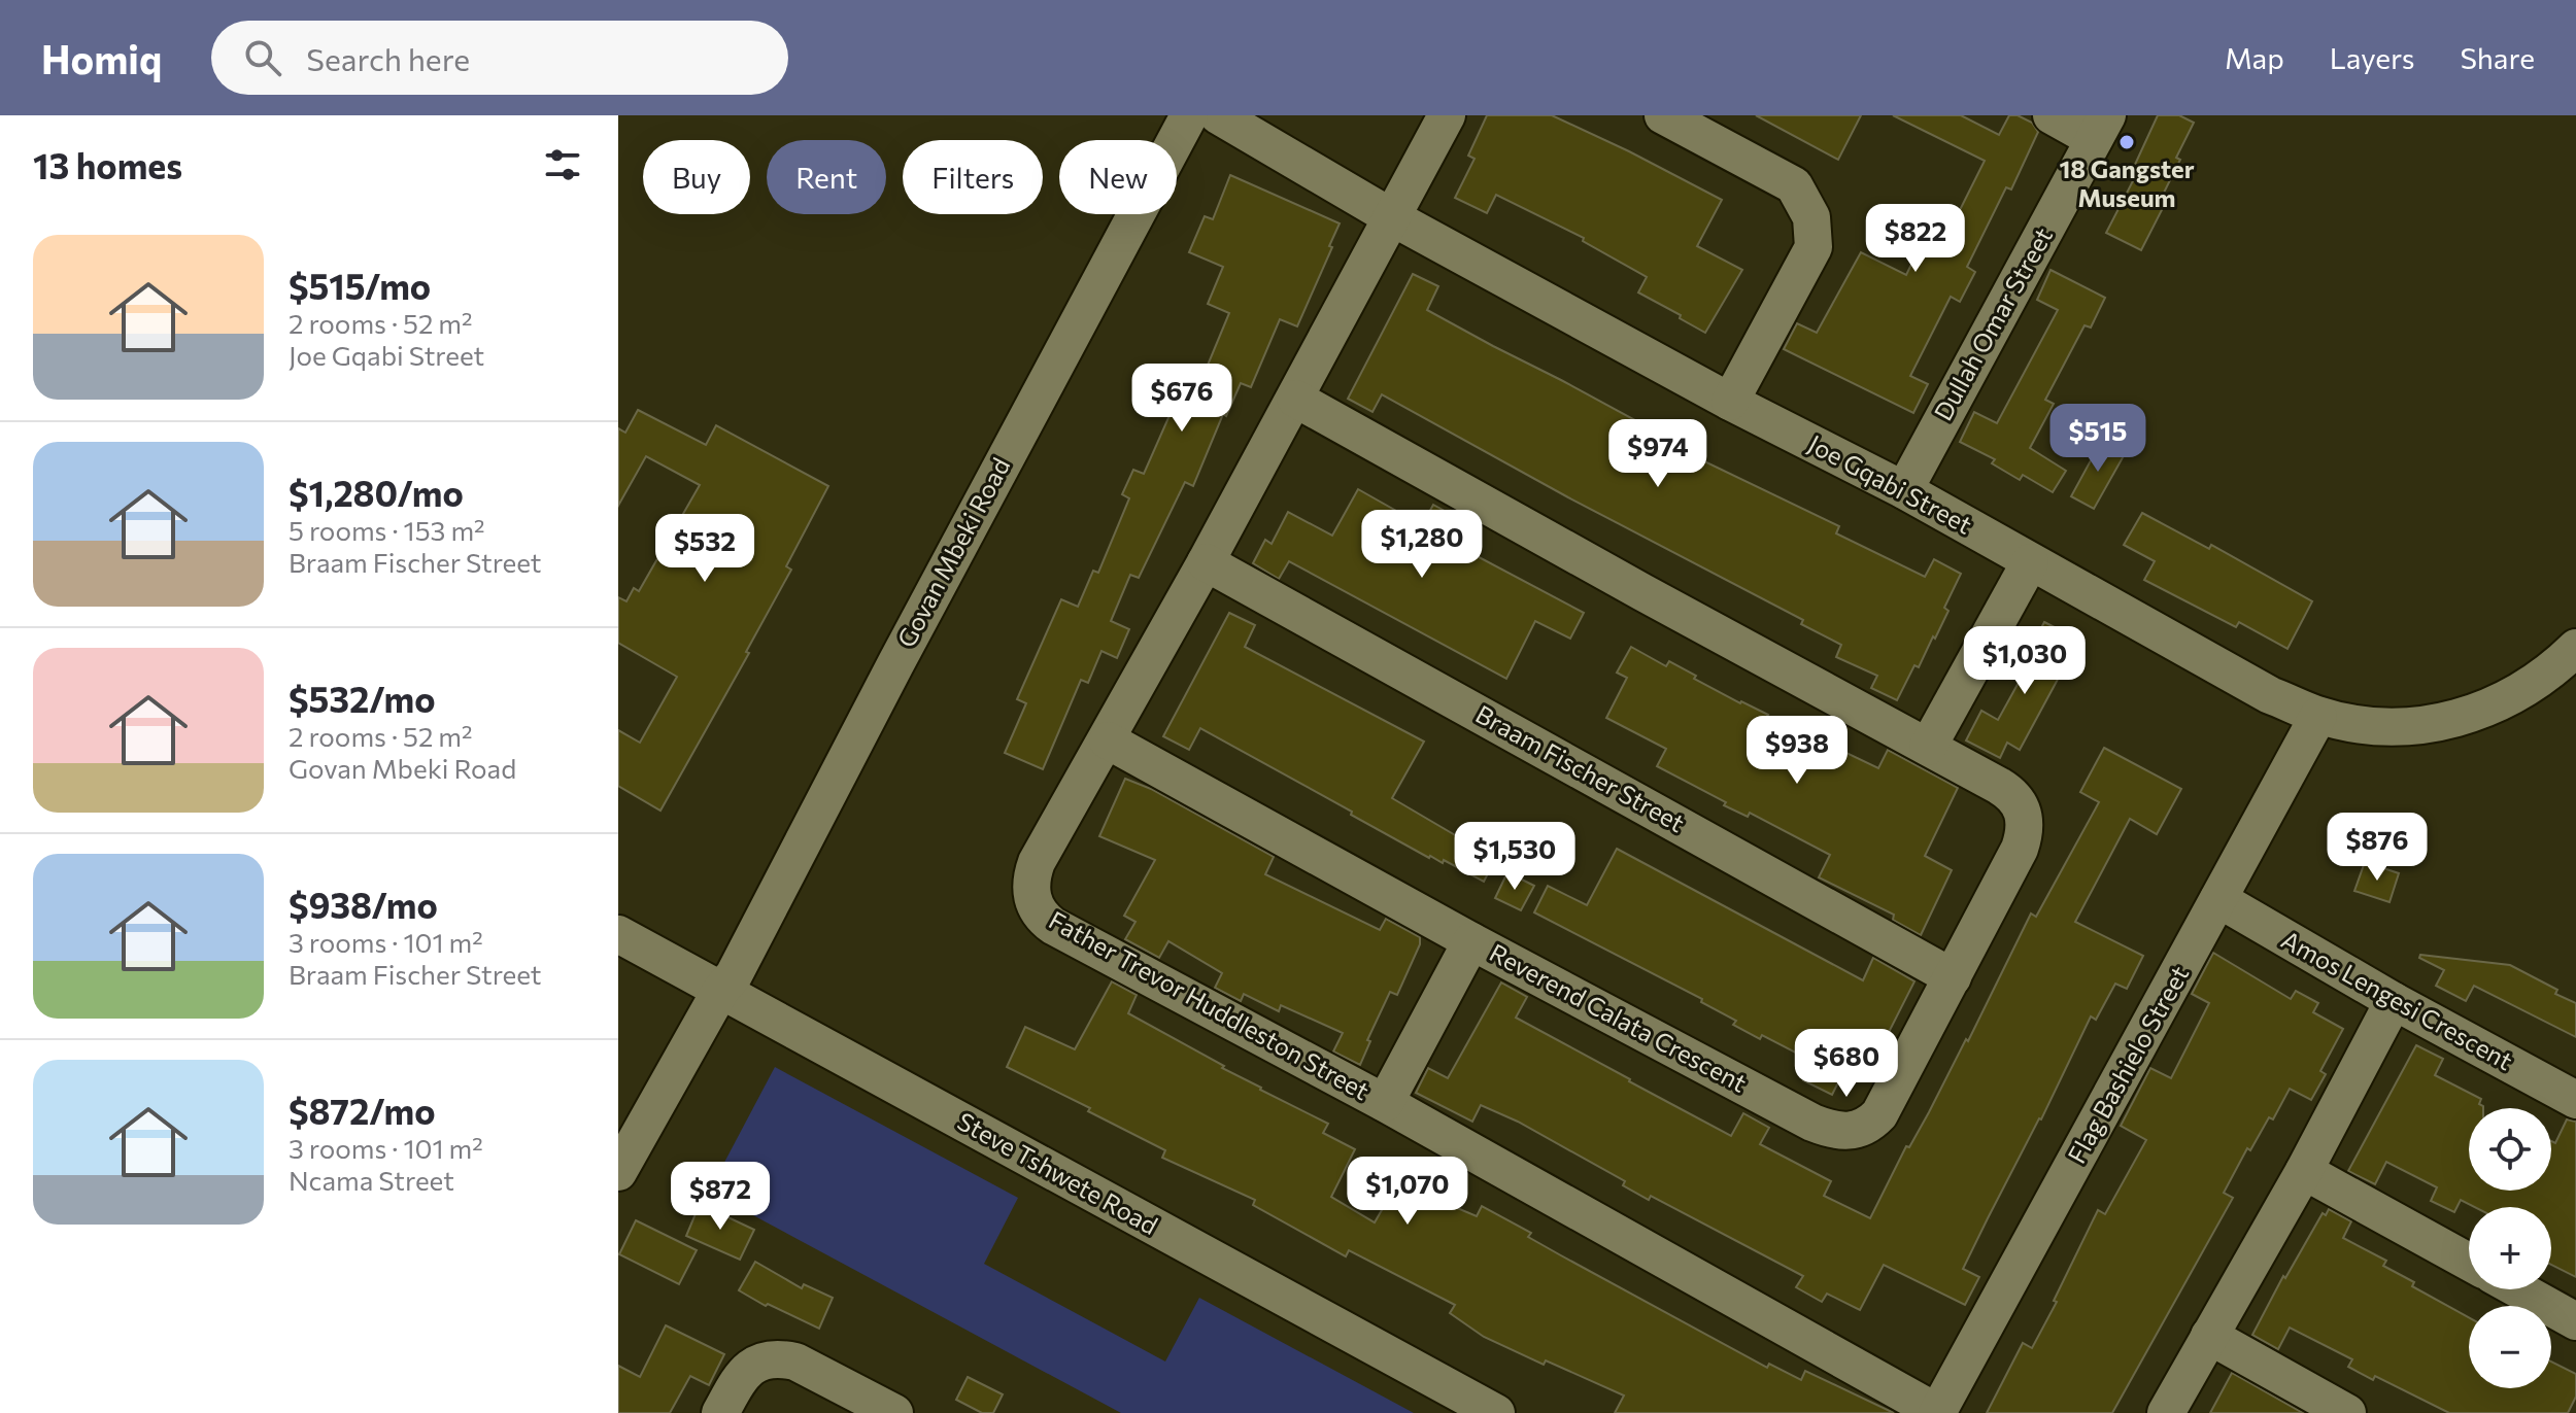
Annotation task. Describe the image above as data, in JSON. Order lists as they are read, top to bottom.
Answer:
{
  "streets": {
    "street": [
      "Dullah Omar Street",
      "Joe Gqabi Street",
      "Govan Mbeki Road",
      "Braam Fischer Street",
      "Amos Lengesi Crescent",
      "Father Trevor Huddleston Street",
      "Reverend Calata Crescent",
      "Flag Bashielo Street",
      "Steve Tshwete Road"
    ]
  },
  "crossings": [
    ["Dullah Omar Street", "Joe Gqabi Street"],
    ["Joe Gqabi Street", "Father Trevor Huddleston Street"],
    ["Joe Gqabi Street", "Flag Bashielo Street"],
    ["Govan Mbeki Road", "Steve Tshwete Road"],
    ["Braam Fischer Street", "Father Trevor Huddleston Street"],
    ["Braam Fischer Street", "Reverend Calata Crescent"],
    ["Amos Lengesi Crescent", "Flag Bashielo Street"],
    ["Father Trevor Huddleston Street", "Reverend Calata Crescent"],
    ["Father Trevor Huddleston Street", "Flag Bashielo Street"]
  ],
  "places": ["18 Gangster Museum"],
  "page": {
    "header": "Homiq",
    "search": "Search here",
    "nav": ["Map", "Layers", "Share"],
    "heading": "13 homes",
    "chip": [
      "Buy",
      "Rent",
      "Filters",
      "New"
    ],
    "price": [
      "$822",
      "$676",
      "$515",
      "$974",
      "$1,280",
      "$532",
      "$1,030",
      "$938",
      "$876",
      "$1,530",
      "$680",
      "$1,070",
      "$872"
    ],
    "list": [
      {
        "name": "$515/mo",
        "note": "2 rooms · 52 m² · Joe Gqabi Street"
      },
      {
        "name": "$1,280/mo",
        "note": "5 rooms · 153 m² · Braam Fischer Street"
      },
      {
        "name": "$532/mo",
        "note": "2 rooms · 52 m² · Govan Mbeki Road"
      },
      {
        "name": "$938/mo",
        "note": "3 rooms · 101 m² · Braam Fischer Street"
      },
      {
        "name": "$872/mo",
        "note": "3 rooms · 101 m² · Ncama Street"
      }
    ],
    "map_buttons": ["+", "−"]
  }
}
